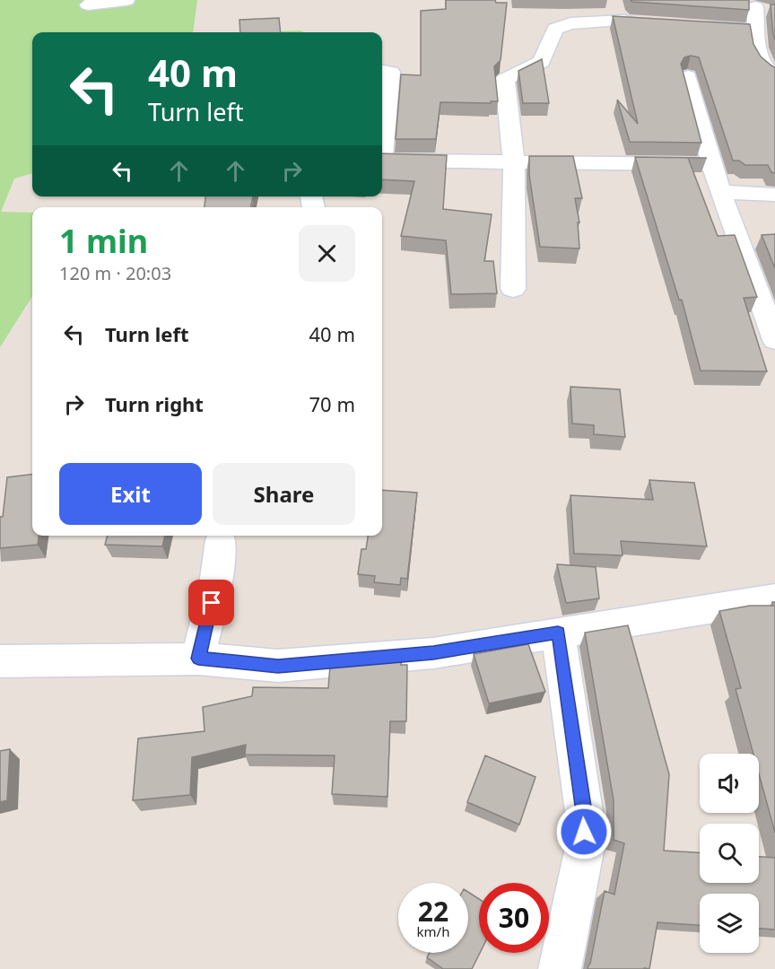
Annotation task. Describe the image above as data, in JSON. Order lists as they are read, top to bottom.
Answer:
{
  "page": {
    "turn": ["40 m", "Turn left"],
    "heading": ["1 min", "120 m · 20:03"],
    "list": [
      {
        "name": "Turn left",
        "value": "40 m"
      },
      {
        "name": "Turn right",
        "value": "70 m"
      }
    ],
    "buttons": ["Exit", "Share"],
    "speed": "22 km/h",
    "limit": "30"
  }
}
